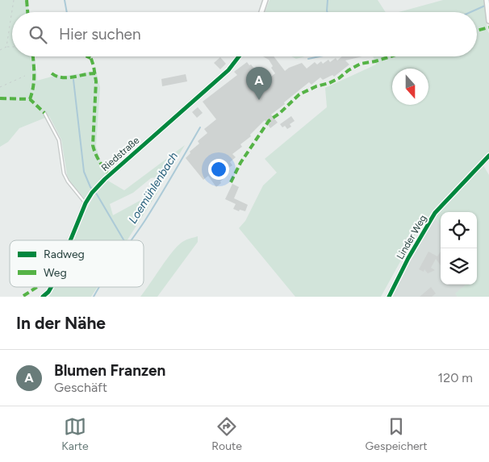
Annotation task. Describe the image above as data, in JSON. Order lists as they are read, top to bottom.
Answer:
{
  "streets": {
    "street": ["Riedstraße", "Linder Weg"]
  },
  "water": ["Loemühlenbach"],
  "legend": ["Radweg", "Weg"],
  "north": "bottom",
  "page": {
    "search": "Hier suchen",
    "pins": "A",
    "heading": "In der Nähe",
    "list": [
      {
        "mark": "A",
        "name": "Blumen Franzen",
        "note": "Geschäft",
        "value": "120 m"
      }
    ],
    "nav": ["Karte", "Route", "Gespeichert"]
  }
}
